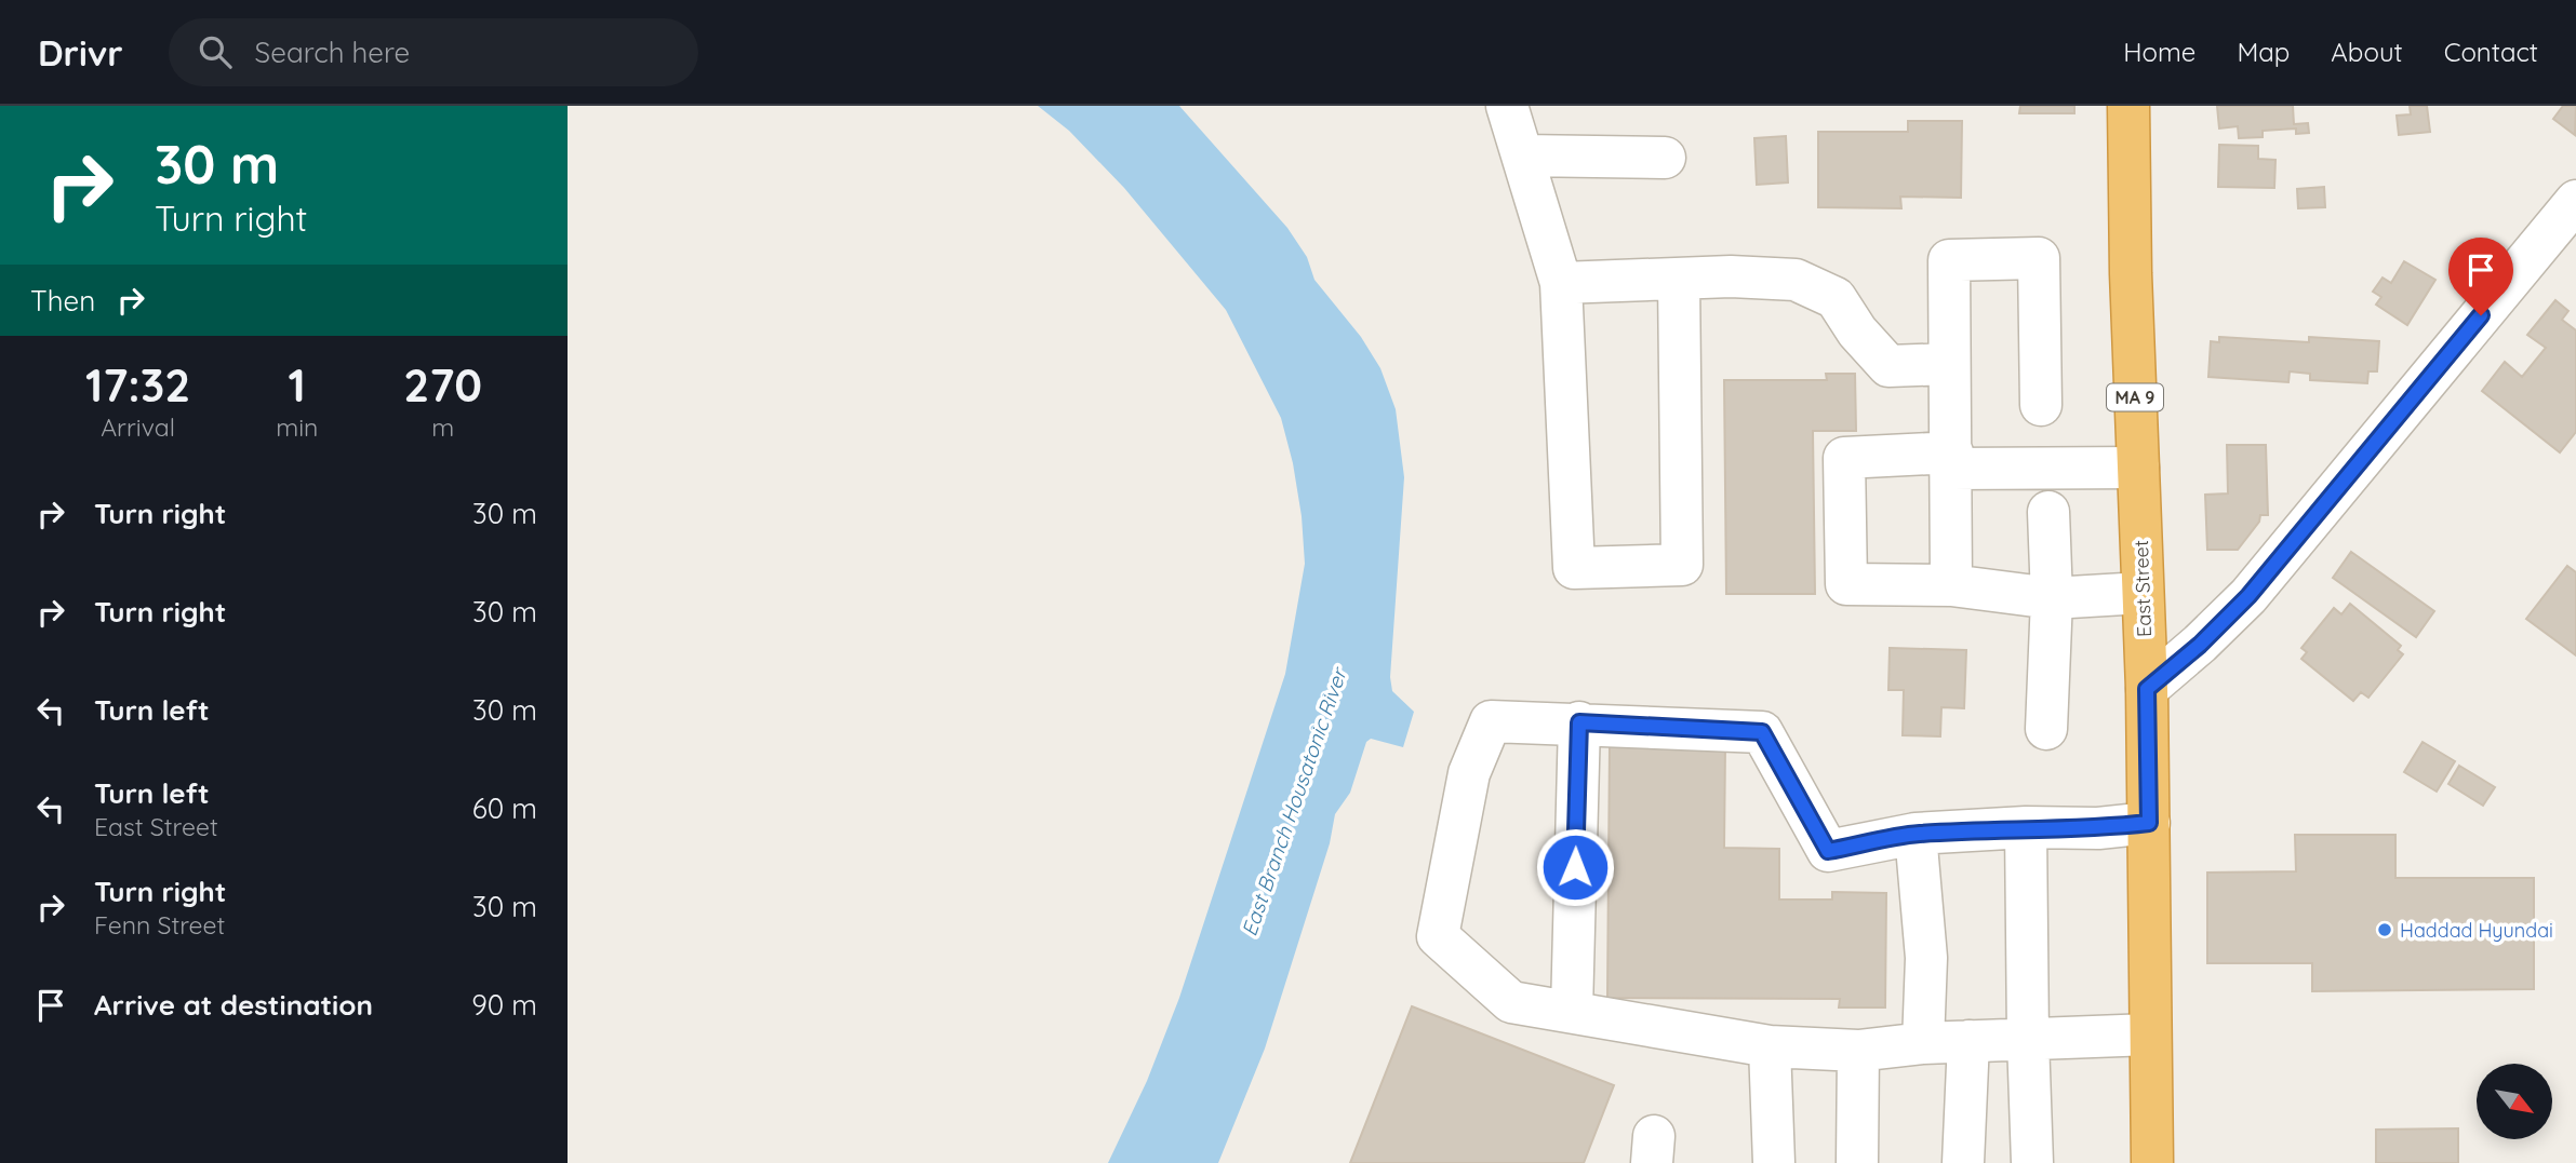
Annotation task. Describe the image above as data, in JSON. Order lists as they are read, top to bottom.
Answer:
{
  "streets": {
    "highway": ["MA 9", "East Street"]
  },
  "water": ["East Branch Housatonic River"],
  "places": ["Haddad Hyundai"],
  "north": "bottom right",
  "page": {
    "header": "Drivr",
    "search": "Search here",
    "nav": [
      "Home",
      "Map",
      "About",
      "Contact"
    ],
    "turn": ["30 m", "Turn right"],
    "then": "Then",
    "eta": [
      "17:32",
      "Arrival",
      "1",
      "min",
      "270",
      "m"
    ],
    "list": [
      {
        "name": "Turn right",
        "value": "30 m"
      },
      {
        "name": "Turn right",
        "value": "30 m"
      },
      {
        "name": "Turn left",
        "value": "30 m"
      },
      {
        "name": "Turn left",
        "note": "East Street",
        "value": "60 m"
      },
      {
        "name": "Turn right",
        "note": "Fenn Street",
        "value": "30 m"
      },
      {
        "name": "Arrive at destination",
        "value": "90 m"
      }
    ]
  }
}
